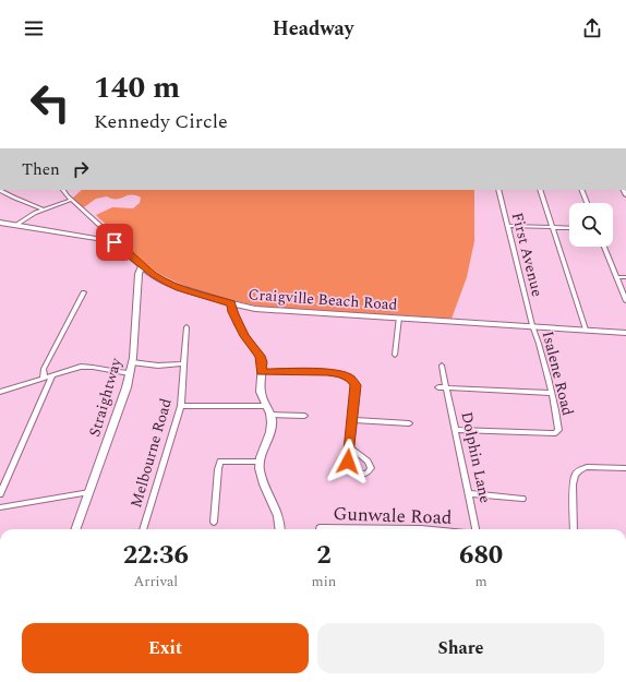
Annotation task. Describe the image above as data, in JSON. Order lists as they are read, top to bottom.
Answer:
{
  "streets": {
    "main road": ["Craigville Beach Road", "Straightway"],
    "street": [
      "First Avenue",
      "Isalene Road",
      "Melbourne Road",
      "Dolphin Lane",
      "Gunwale Road"
    ]
  },
  "crossings": [
    ["First Avenue", "Craigville Beach Road"],
    ["First Avenue", "Isalene Road"],
    ["Craigville Beach Road", "Isalene Road"],
    ["Craigville Beach Road", "Straightway"],
    ["Isalene Road", "Dolphin Lane"]
  ],
  "page": {
    "header": "Headway",
    "turn": ["140 m", "Kennedy Circle"],
    "then": "Then",
    "eta": [
      "22:36",
      "Arrival",
      "2",
      "min",
      "680",
      "m"
    ],
    "buttons": ["Exit", "Share"]
  }
}
